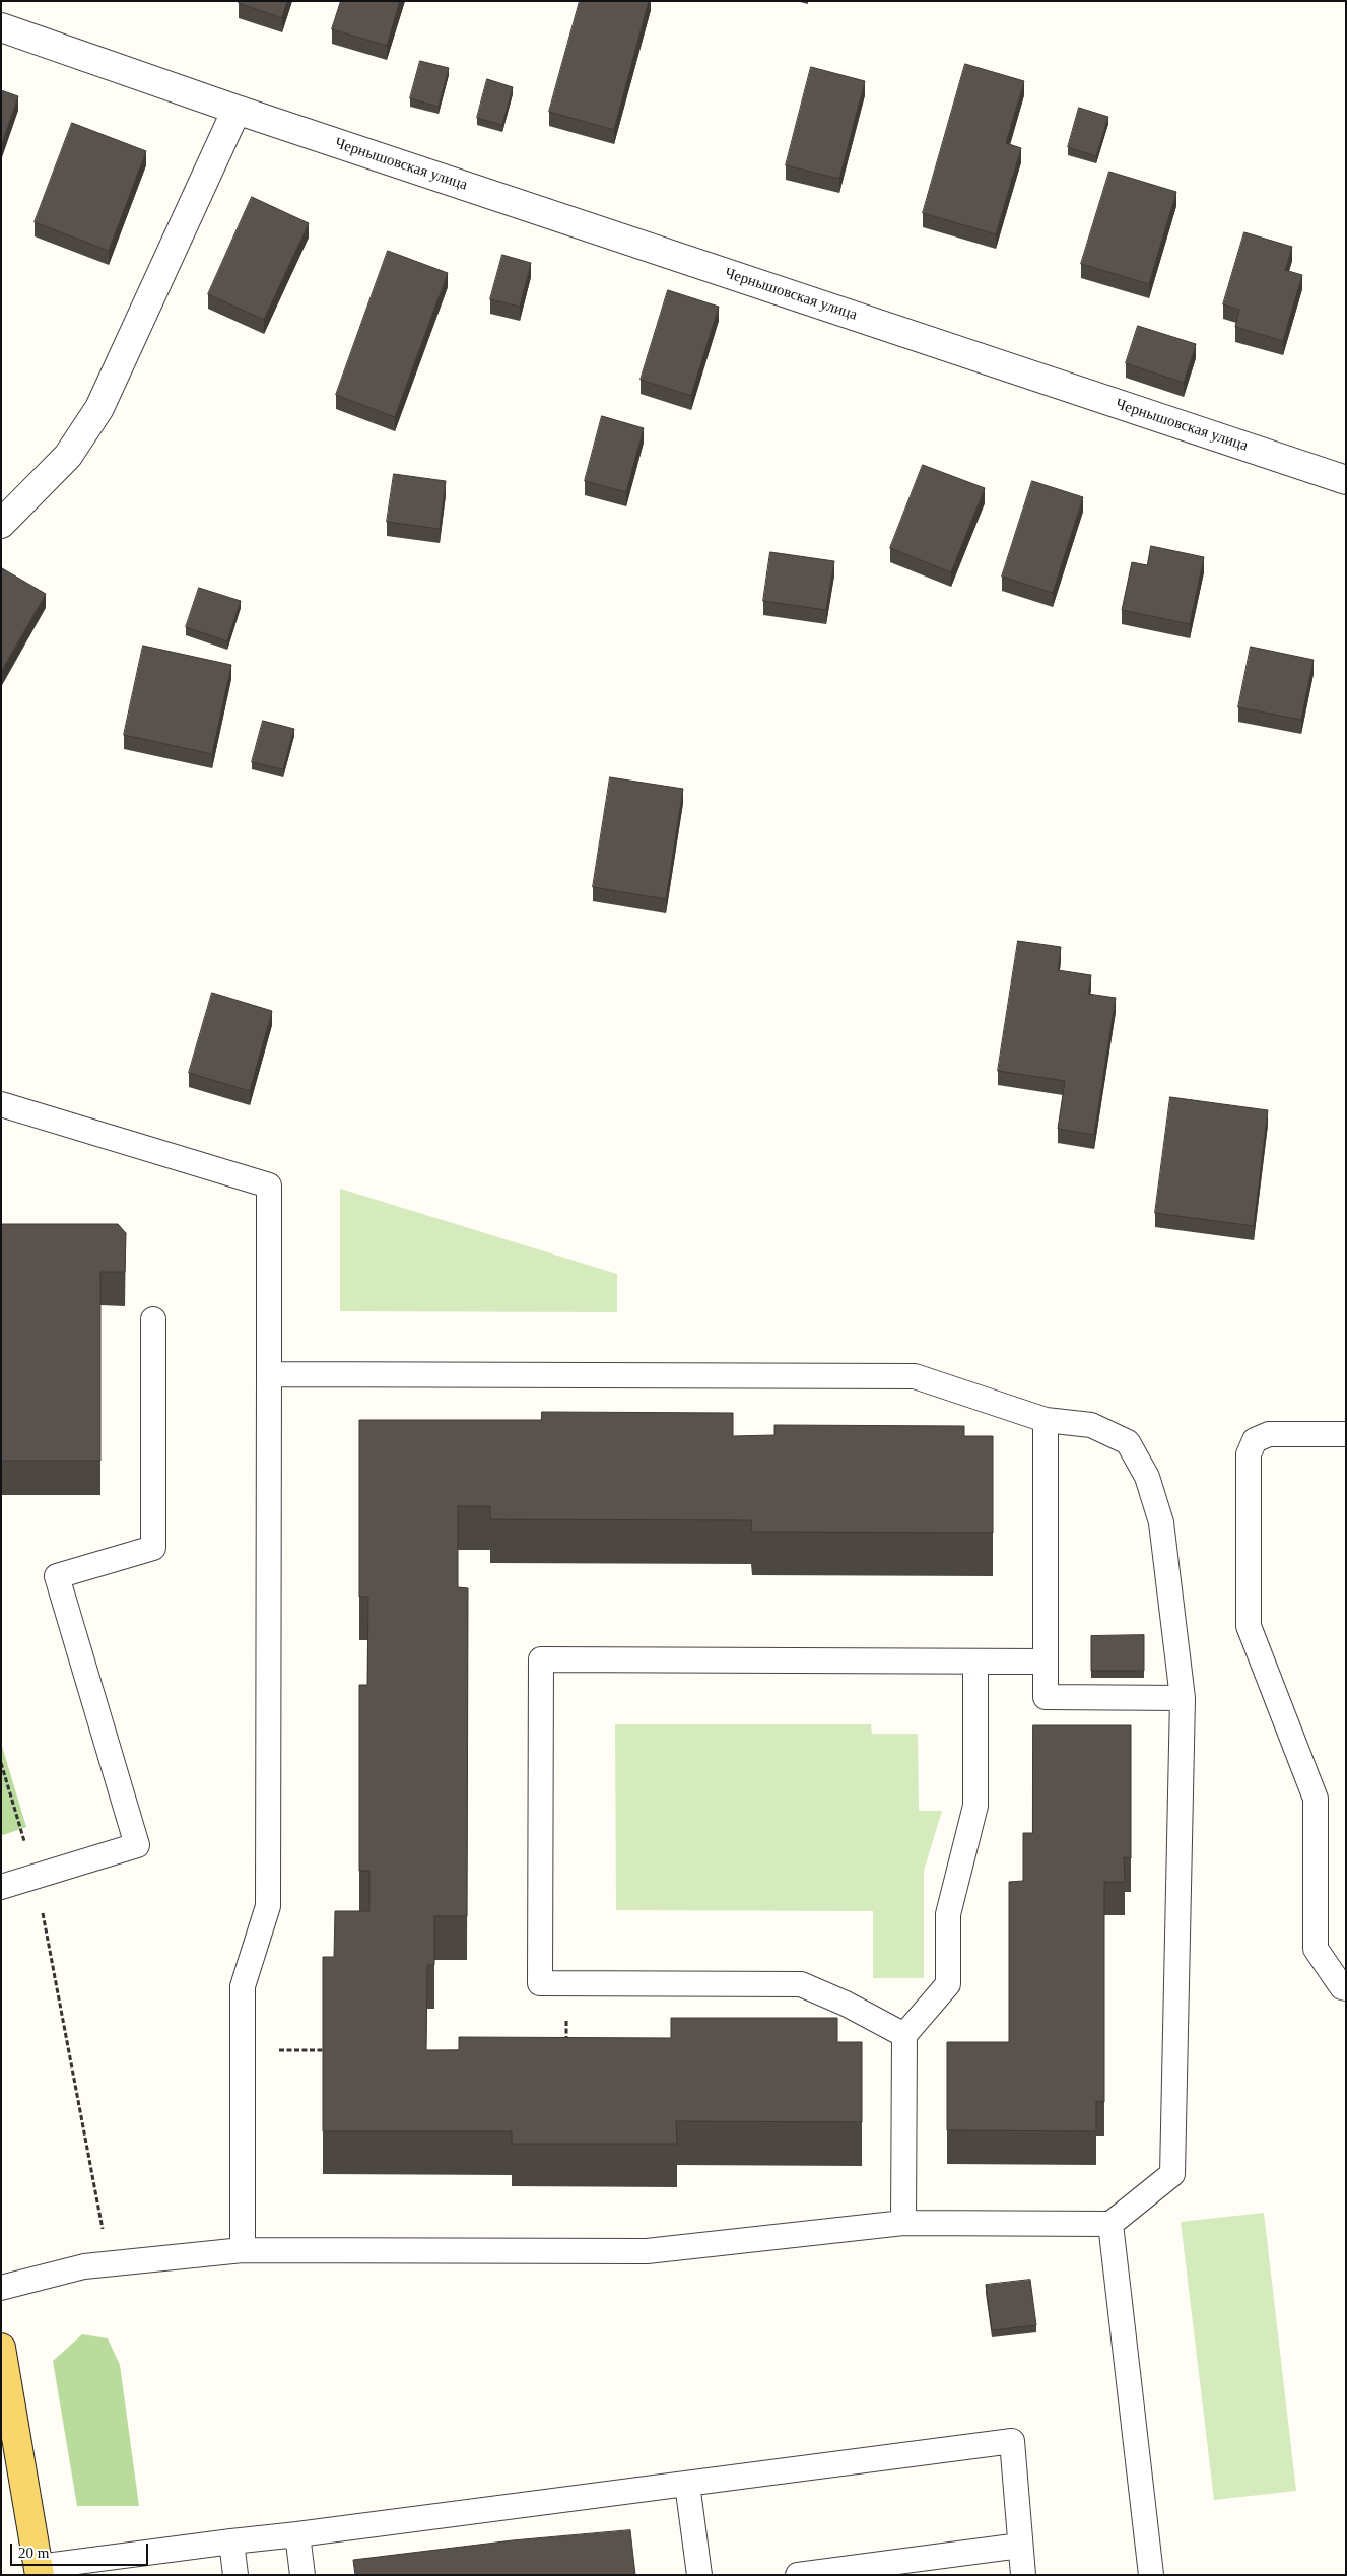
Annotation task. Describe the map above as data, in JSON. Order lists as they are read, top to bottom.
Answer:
{
  "streets": {
    "street": ["Чернышовская улица"]
  },
  "scale_bar": "20 m"
}
